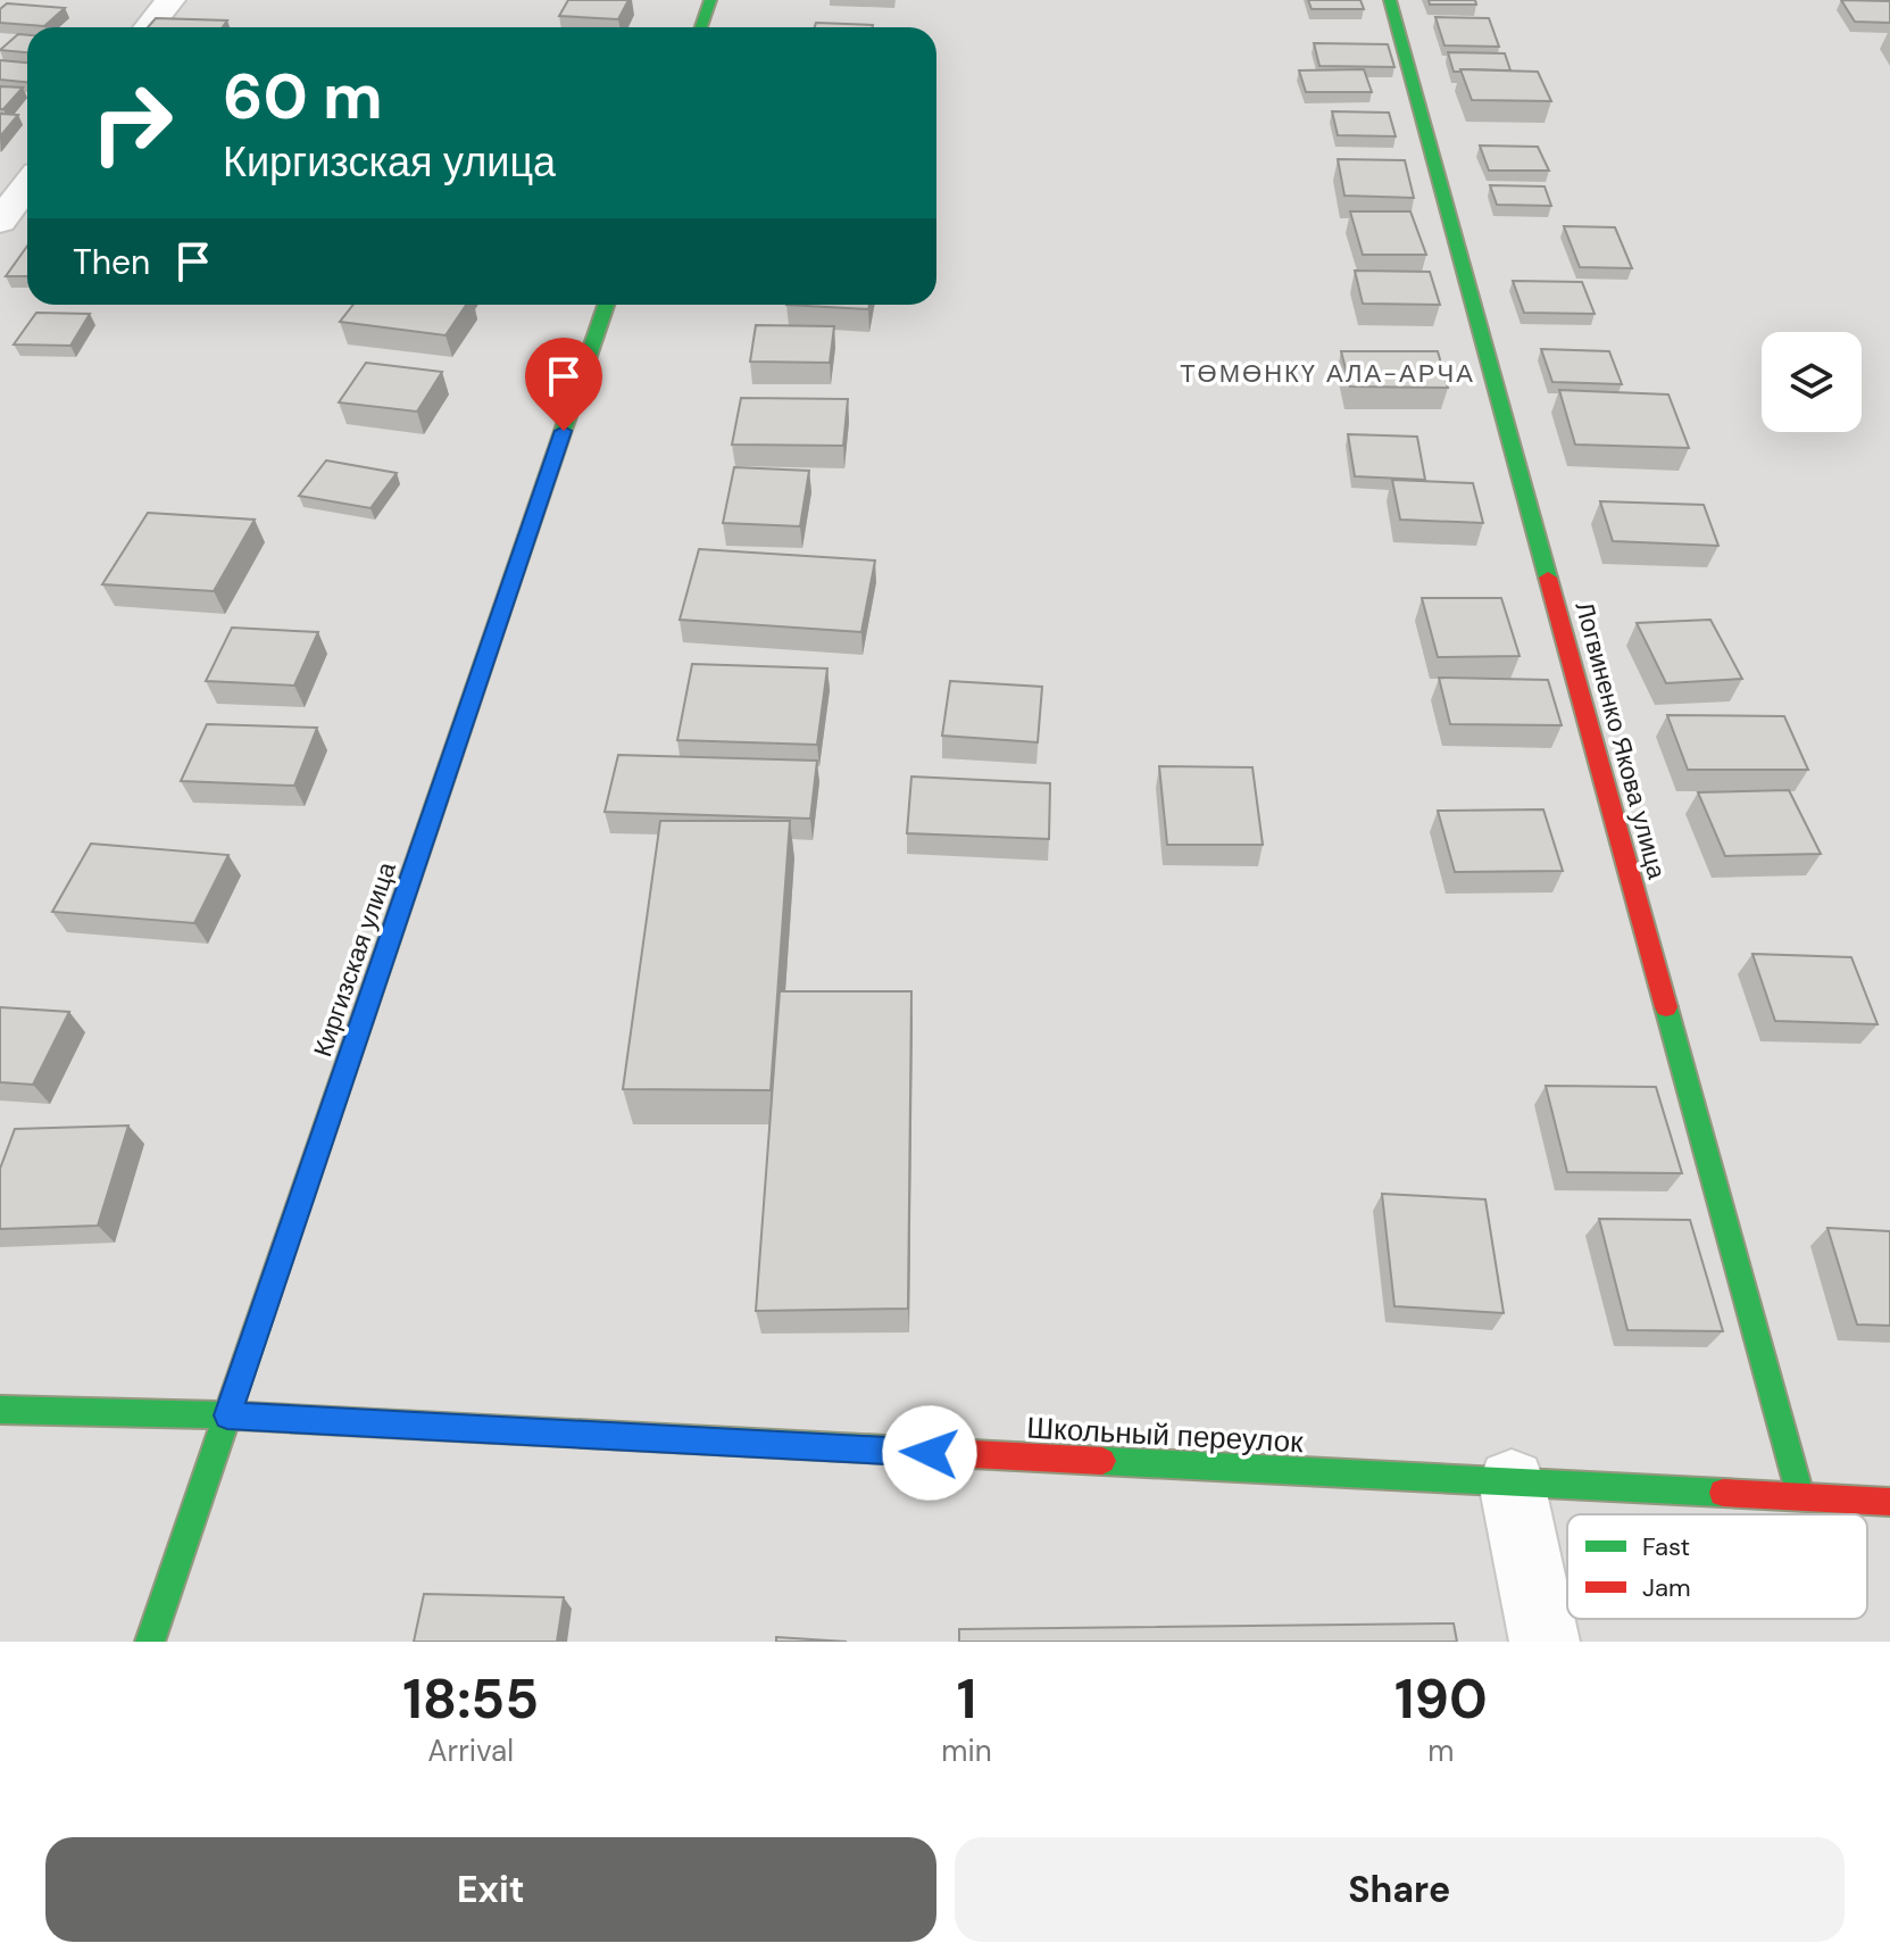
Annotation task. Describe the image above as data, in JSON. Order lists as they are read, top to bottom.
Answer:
{
  "streets": {
    "street": ["Логвиненко Якова улица", "Киргизская улица", "Школьный переулок"]
  },
  "crossings": [
    ["Логвиненко Якова улица", "Школьный переулок"],
    ["Киргизская улица", "Школьный переулок"]
  ],
  "districts": ["ТӨМӨНКҮ АЛА-АРЧА"],
  "legend": ["Fast", "Jam"],
  "page": {
    "turn": ["60 m", "Киргизская улица"],
    "then": "Then",
    "eta": [
      "18:55",
      "Arrival",
      "1",
      "min",
      "190",
      "m"
    ],
    "buttons": ["Exit", "Share"]
  }
}
